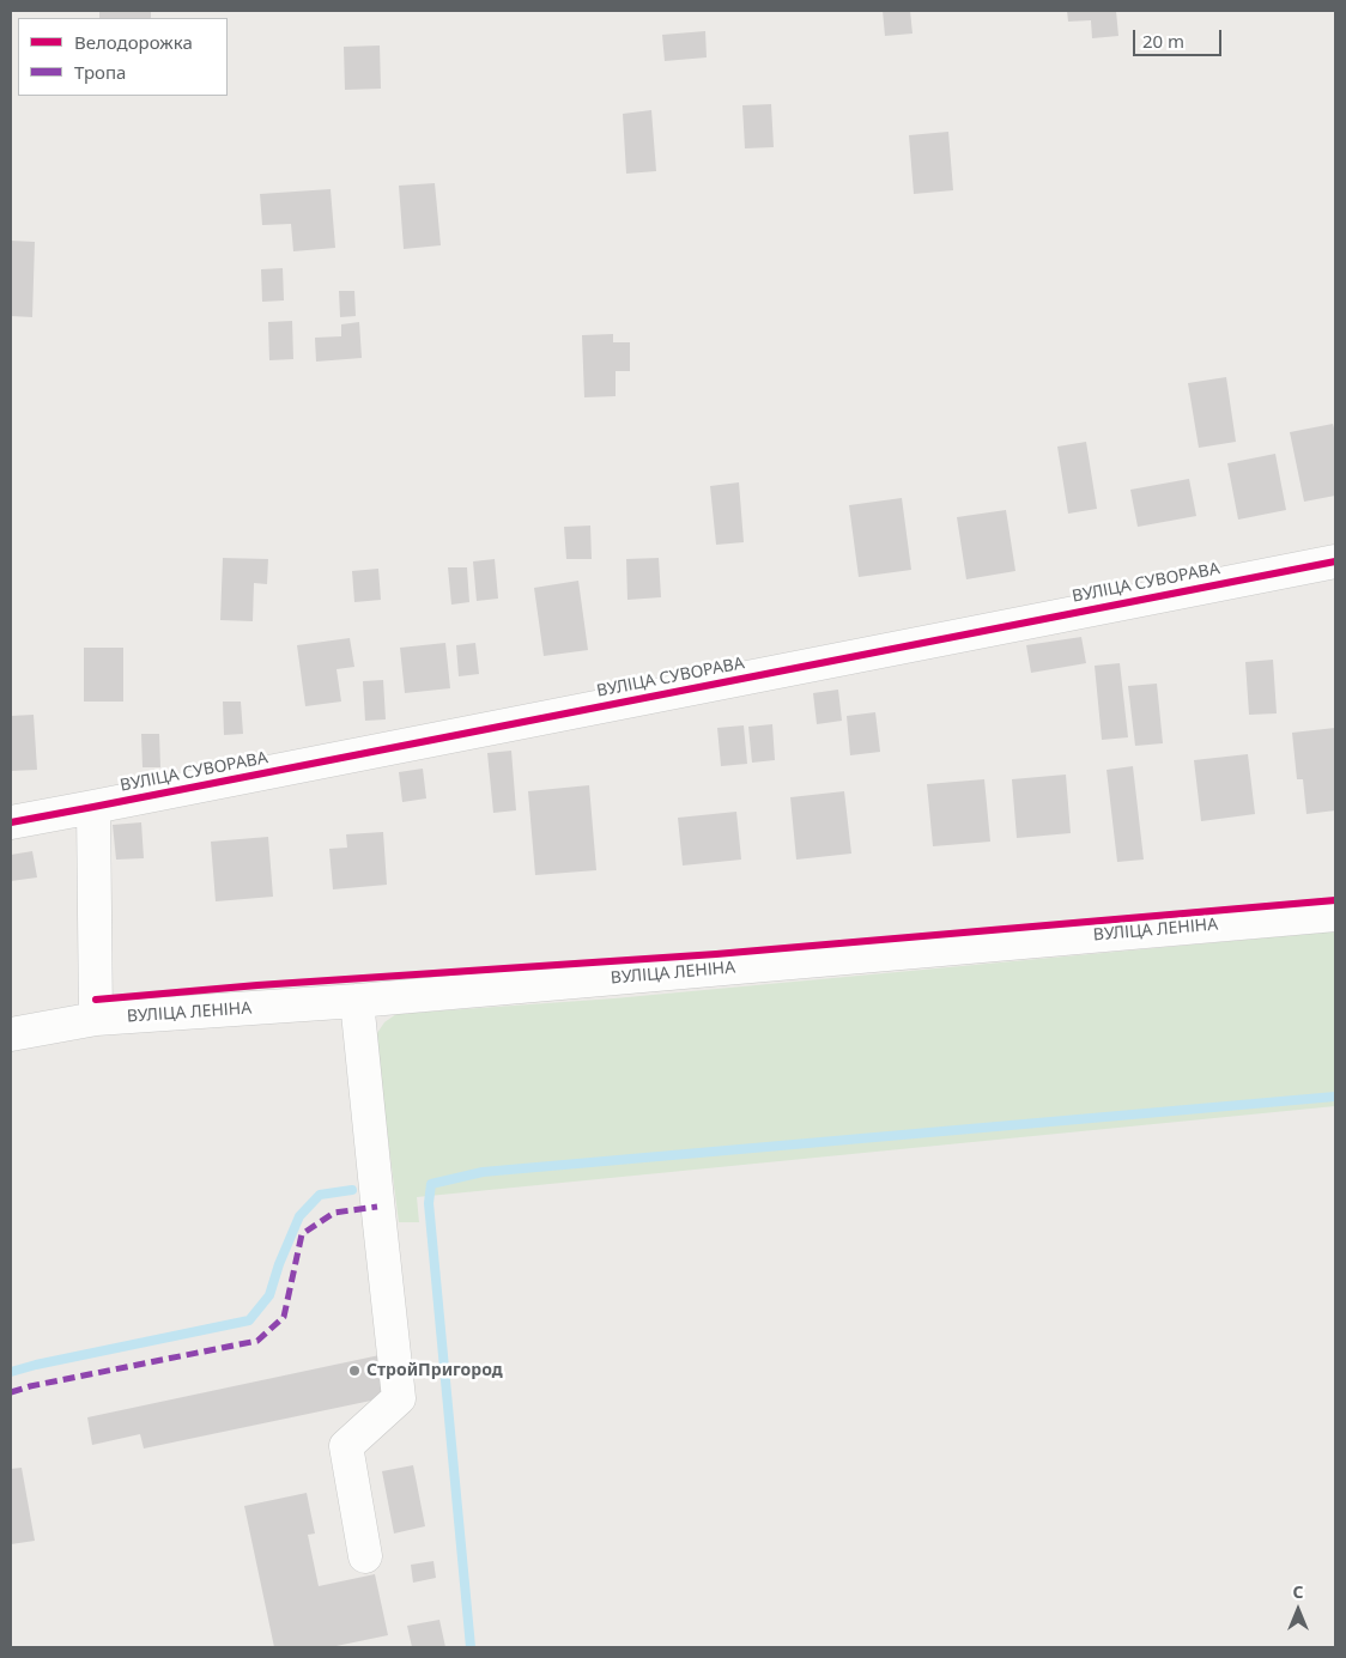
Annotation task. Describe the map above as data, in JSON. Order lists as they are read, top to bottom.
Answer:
{
  "streets": {
    "street": ["ВУЛІЦА СУВОРАВА", "ВУЛІЦА ЛЕНІНА"]
  },
  "places": ["СтройПригород"],
  "legend": ["Велодорожка", "Тропа"],
  "scale_bar": "20 m",
  "north": "top"
}
